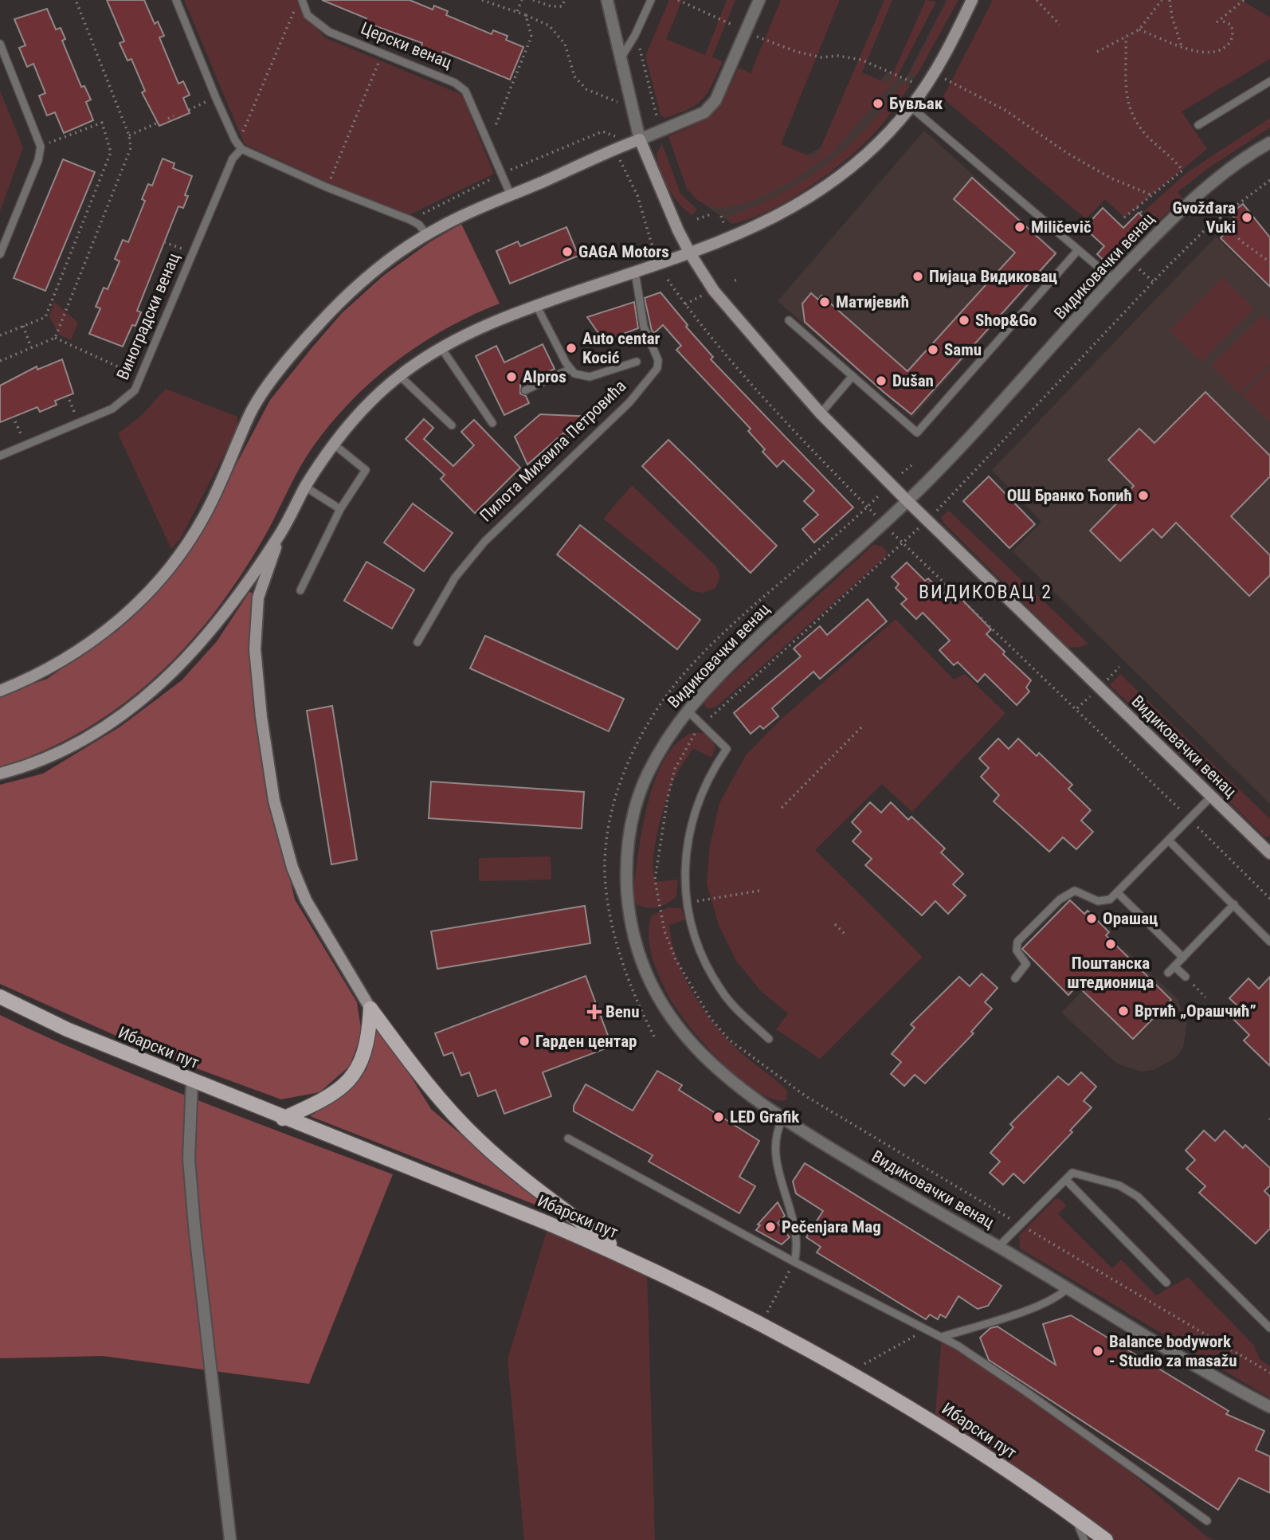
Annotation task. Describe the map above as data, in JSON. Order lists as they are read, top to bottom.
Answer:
{
  "streets": {
    "main road": ["Ибарски пут"],
    "street": ["Видиковачки венац"],
    "lane": ["Церски венац", "Виноградски венац", "Пилота Михаила Петровића"]
  },
  "districts": ["ВИДИКОВАЦ 2"],
  "places": {
    "other": [
      "Бувљак",
      "Gvožđara Vuki",
      "Miličevič",
      "GAGA Motors",
      "Пијаца Видиковац",
      "Матијевић",
      "Shop&Go",
      "Auto centar Kocić",
      "Samu",
      "Alpros",
      "Dušan",
      "ОШ Бранко Ћопић",
      "Орашац",
      "Поштанска штедионица",
      "Вртић „Орашчић”",
      "Гарден центар",
      "LED Grafik",
      "Pečenjara Mag",
      "Balance bodywork - Studio za masažu"
    ],
    "health": ["Benu"]
  }
}
